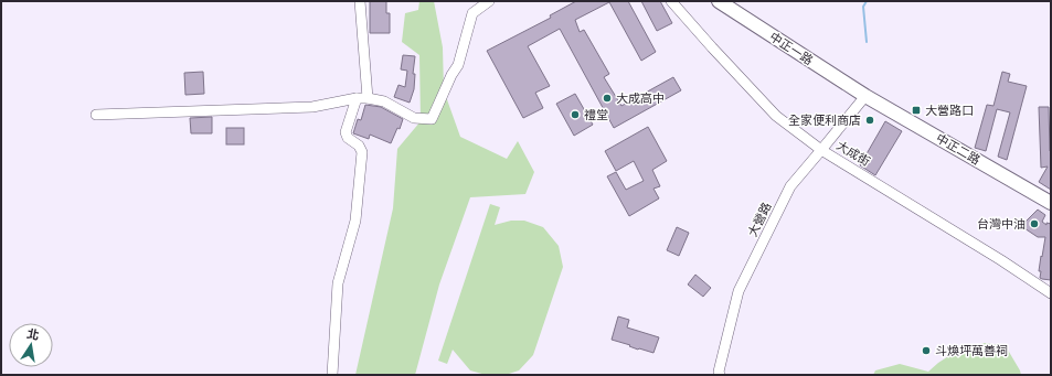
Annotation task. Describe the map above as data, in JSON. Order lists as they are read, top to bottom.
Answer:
{
  "streets": {
    "main road": ["中正一路", "中正二路"],
    "street": ["大成街", "大營路"]
  },
  "crossings": [
    ["中正一路", "中正二路"],
    ["中正一路", "大營路"],
    ["中正二路", "大營路"],
    ["大成街", "大營路"]
  ],
  "places": {
    "other": [
      "大成高中",
      "禮堂",
      "全家便利商店",
      "台灣中油",
      "斗煥坪萬善祠"
    ],
    "transit": ["大營路口"]
  },
  "north": "top"
}
